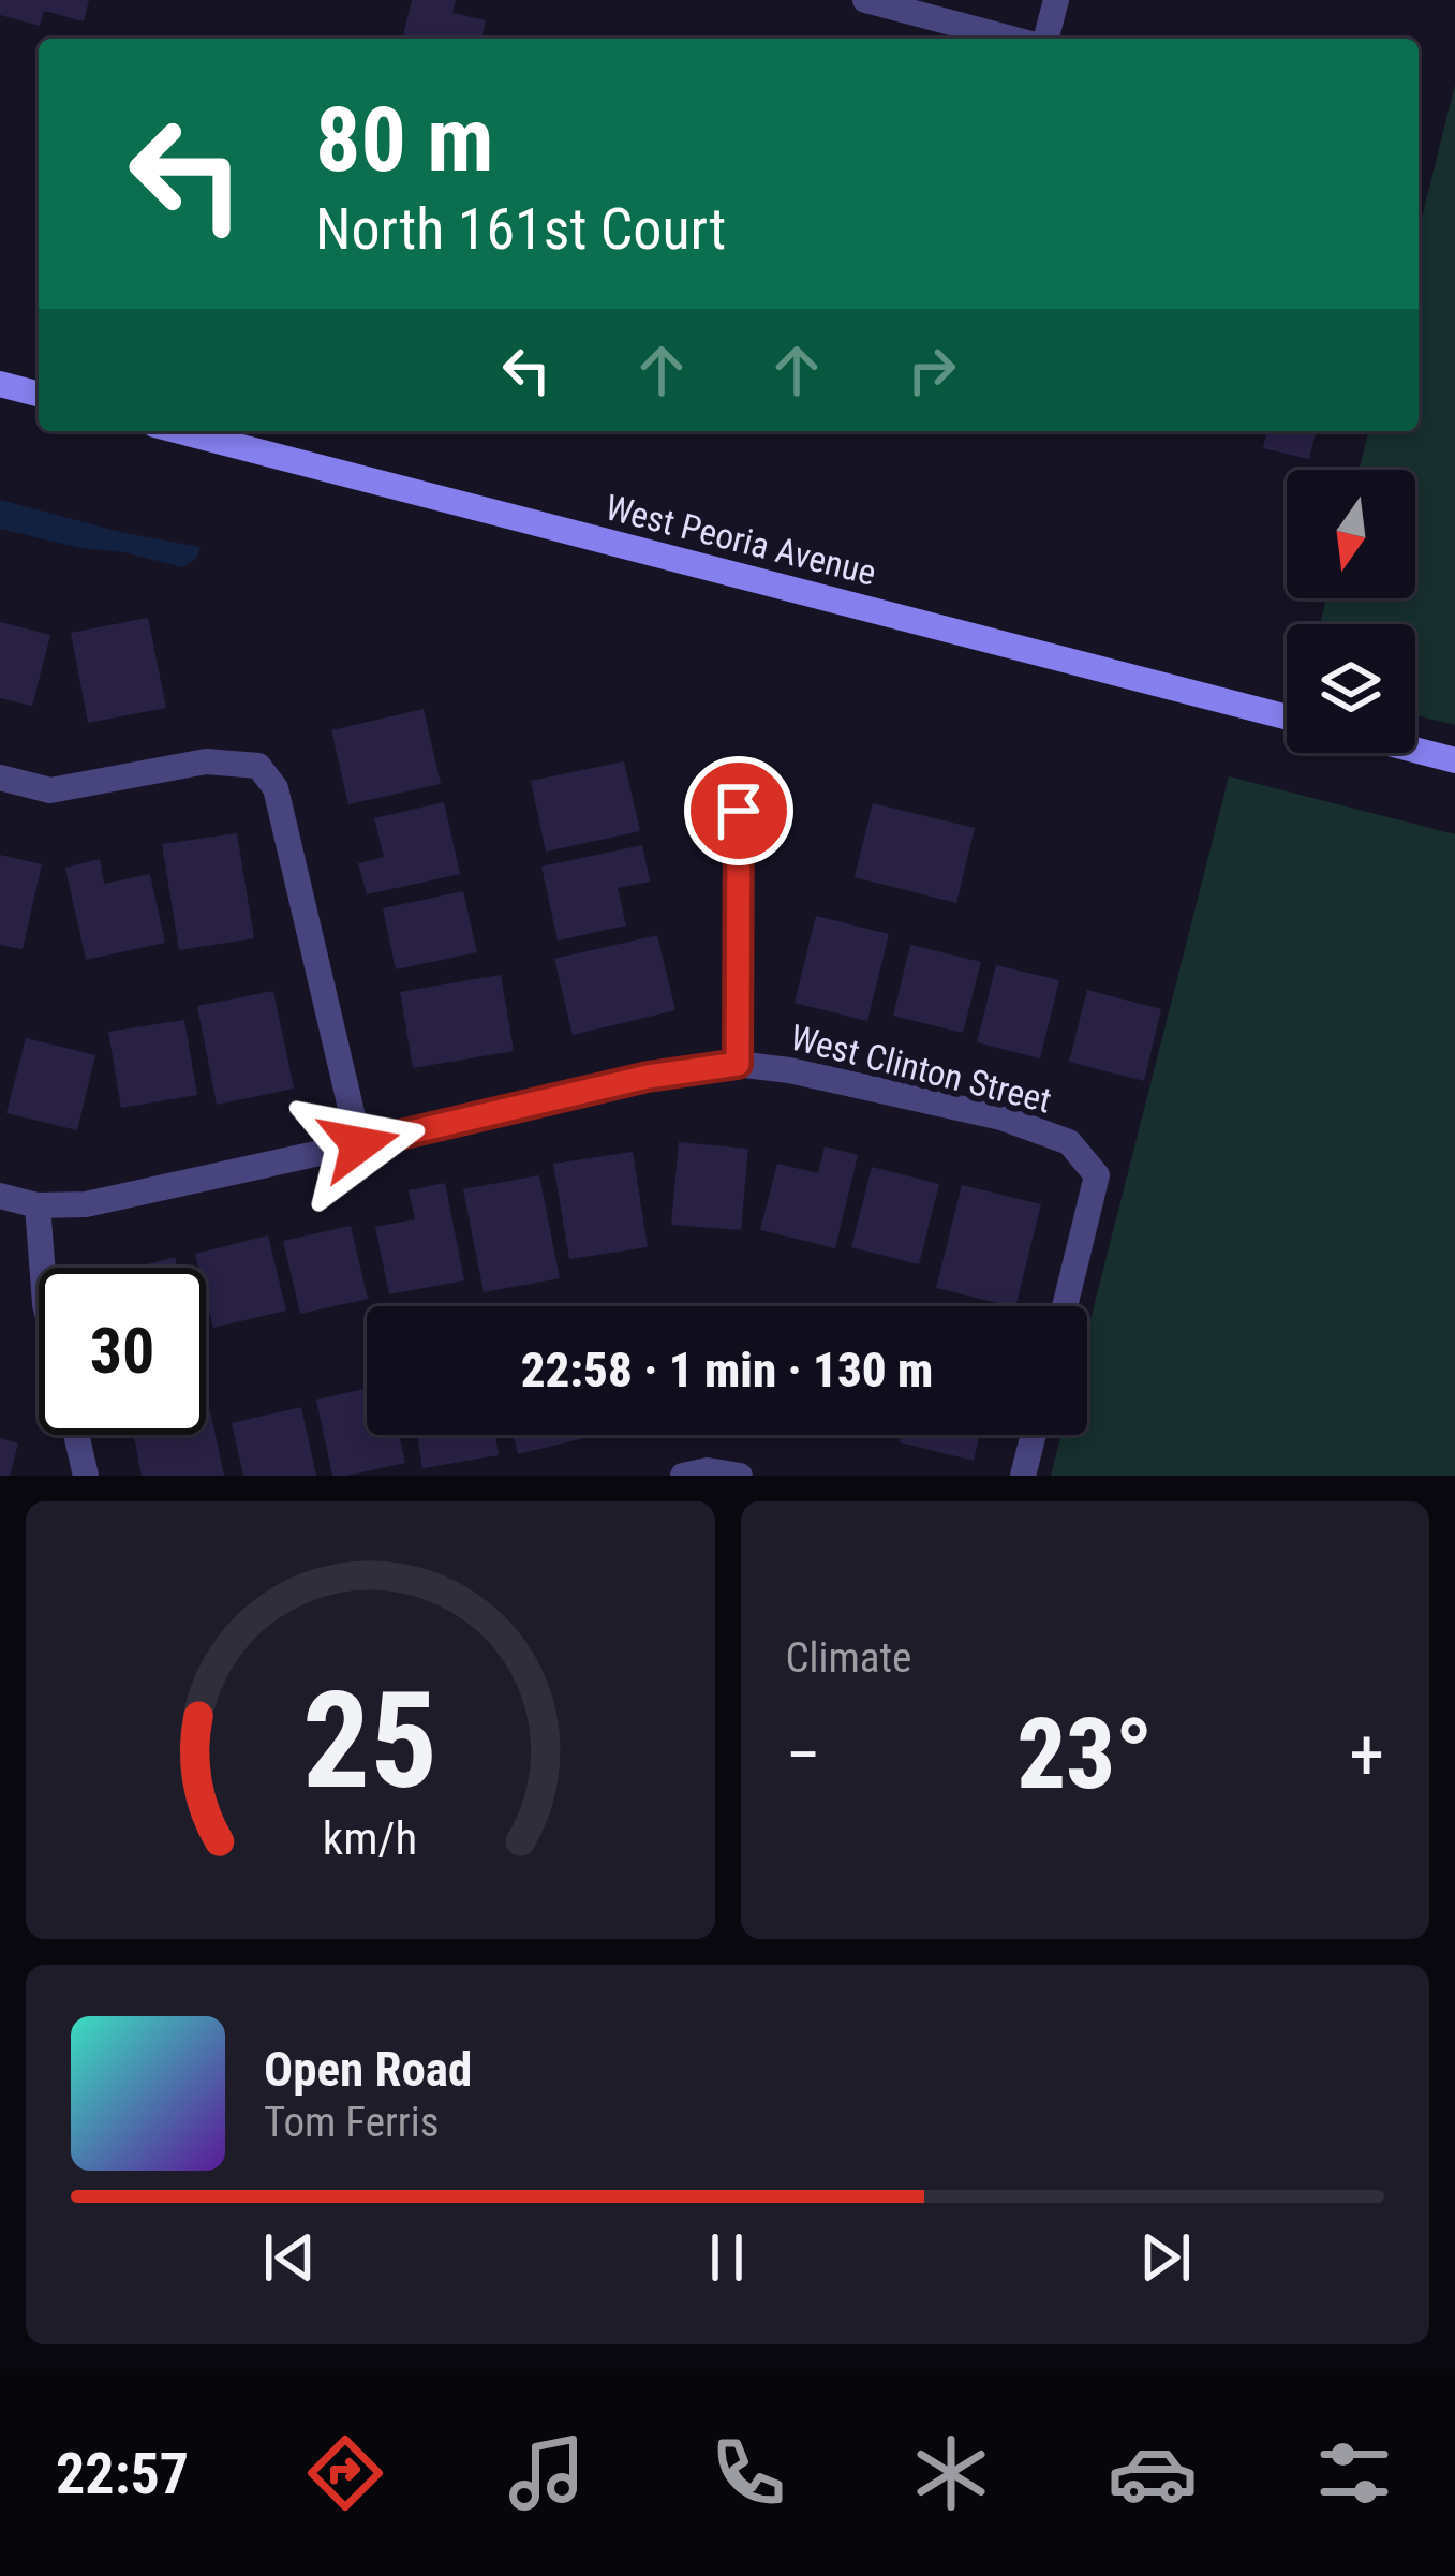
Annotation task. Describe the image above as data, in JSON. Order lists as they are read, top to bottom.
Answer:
{
  "streets": {
    "main road": ["West Peoria Avenue"],
    "street": ["West Clinton Street"]
  },
  "north": "bottom",
  "page": {
    "turn": ["80 m", "North 161st Court"],
    "limit": "30",
    "trip": "22:58 · 1 min · 130 m",
    "tile": "Climate",
    "heat": ["−", "23°", "+"],
    "song": ["Open Road", "Tom Ferris"],
    "tabs": "22:57",
    "gauge": ["25", "km/h"]
  }
}
